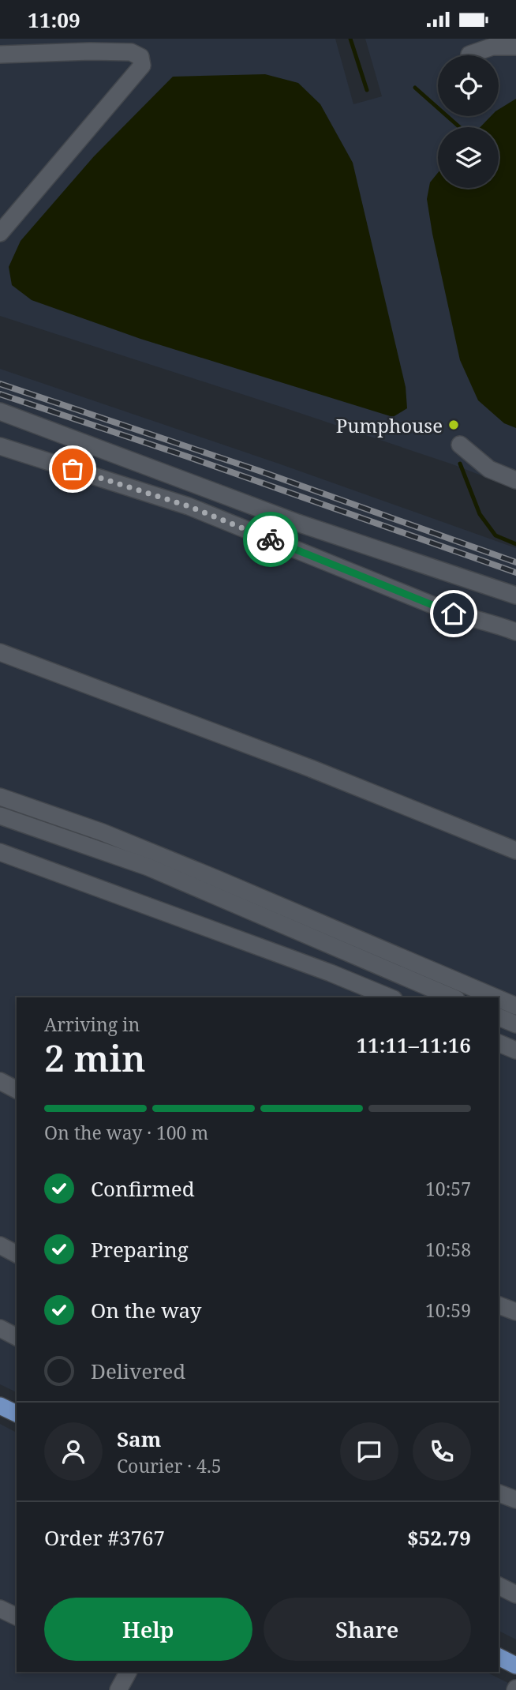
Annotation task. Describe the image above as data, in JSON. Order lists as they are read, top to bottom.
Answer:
{
  "places": ["Pumphouse"],
  "page": {
    "status": "11:09",
    "heading": ["2 min", "Arriving in", "11:11–11:16"],
    "panel": [
      "Sam",
      "Courier · 4.5",
      "Order #3767",
      "$52.79"
    ],
    "bar": "On the way · 100 m",
    "list": [
      ["Confirmed", "10:57"],
      ["Preparing", "10:58"],
      ["On the way", "10:59"],
      "Delivered"
    ],
    "buttons": ["Help", "Share"]
  }
}
